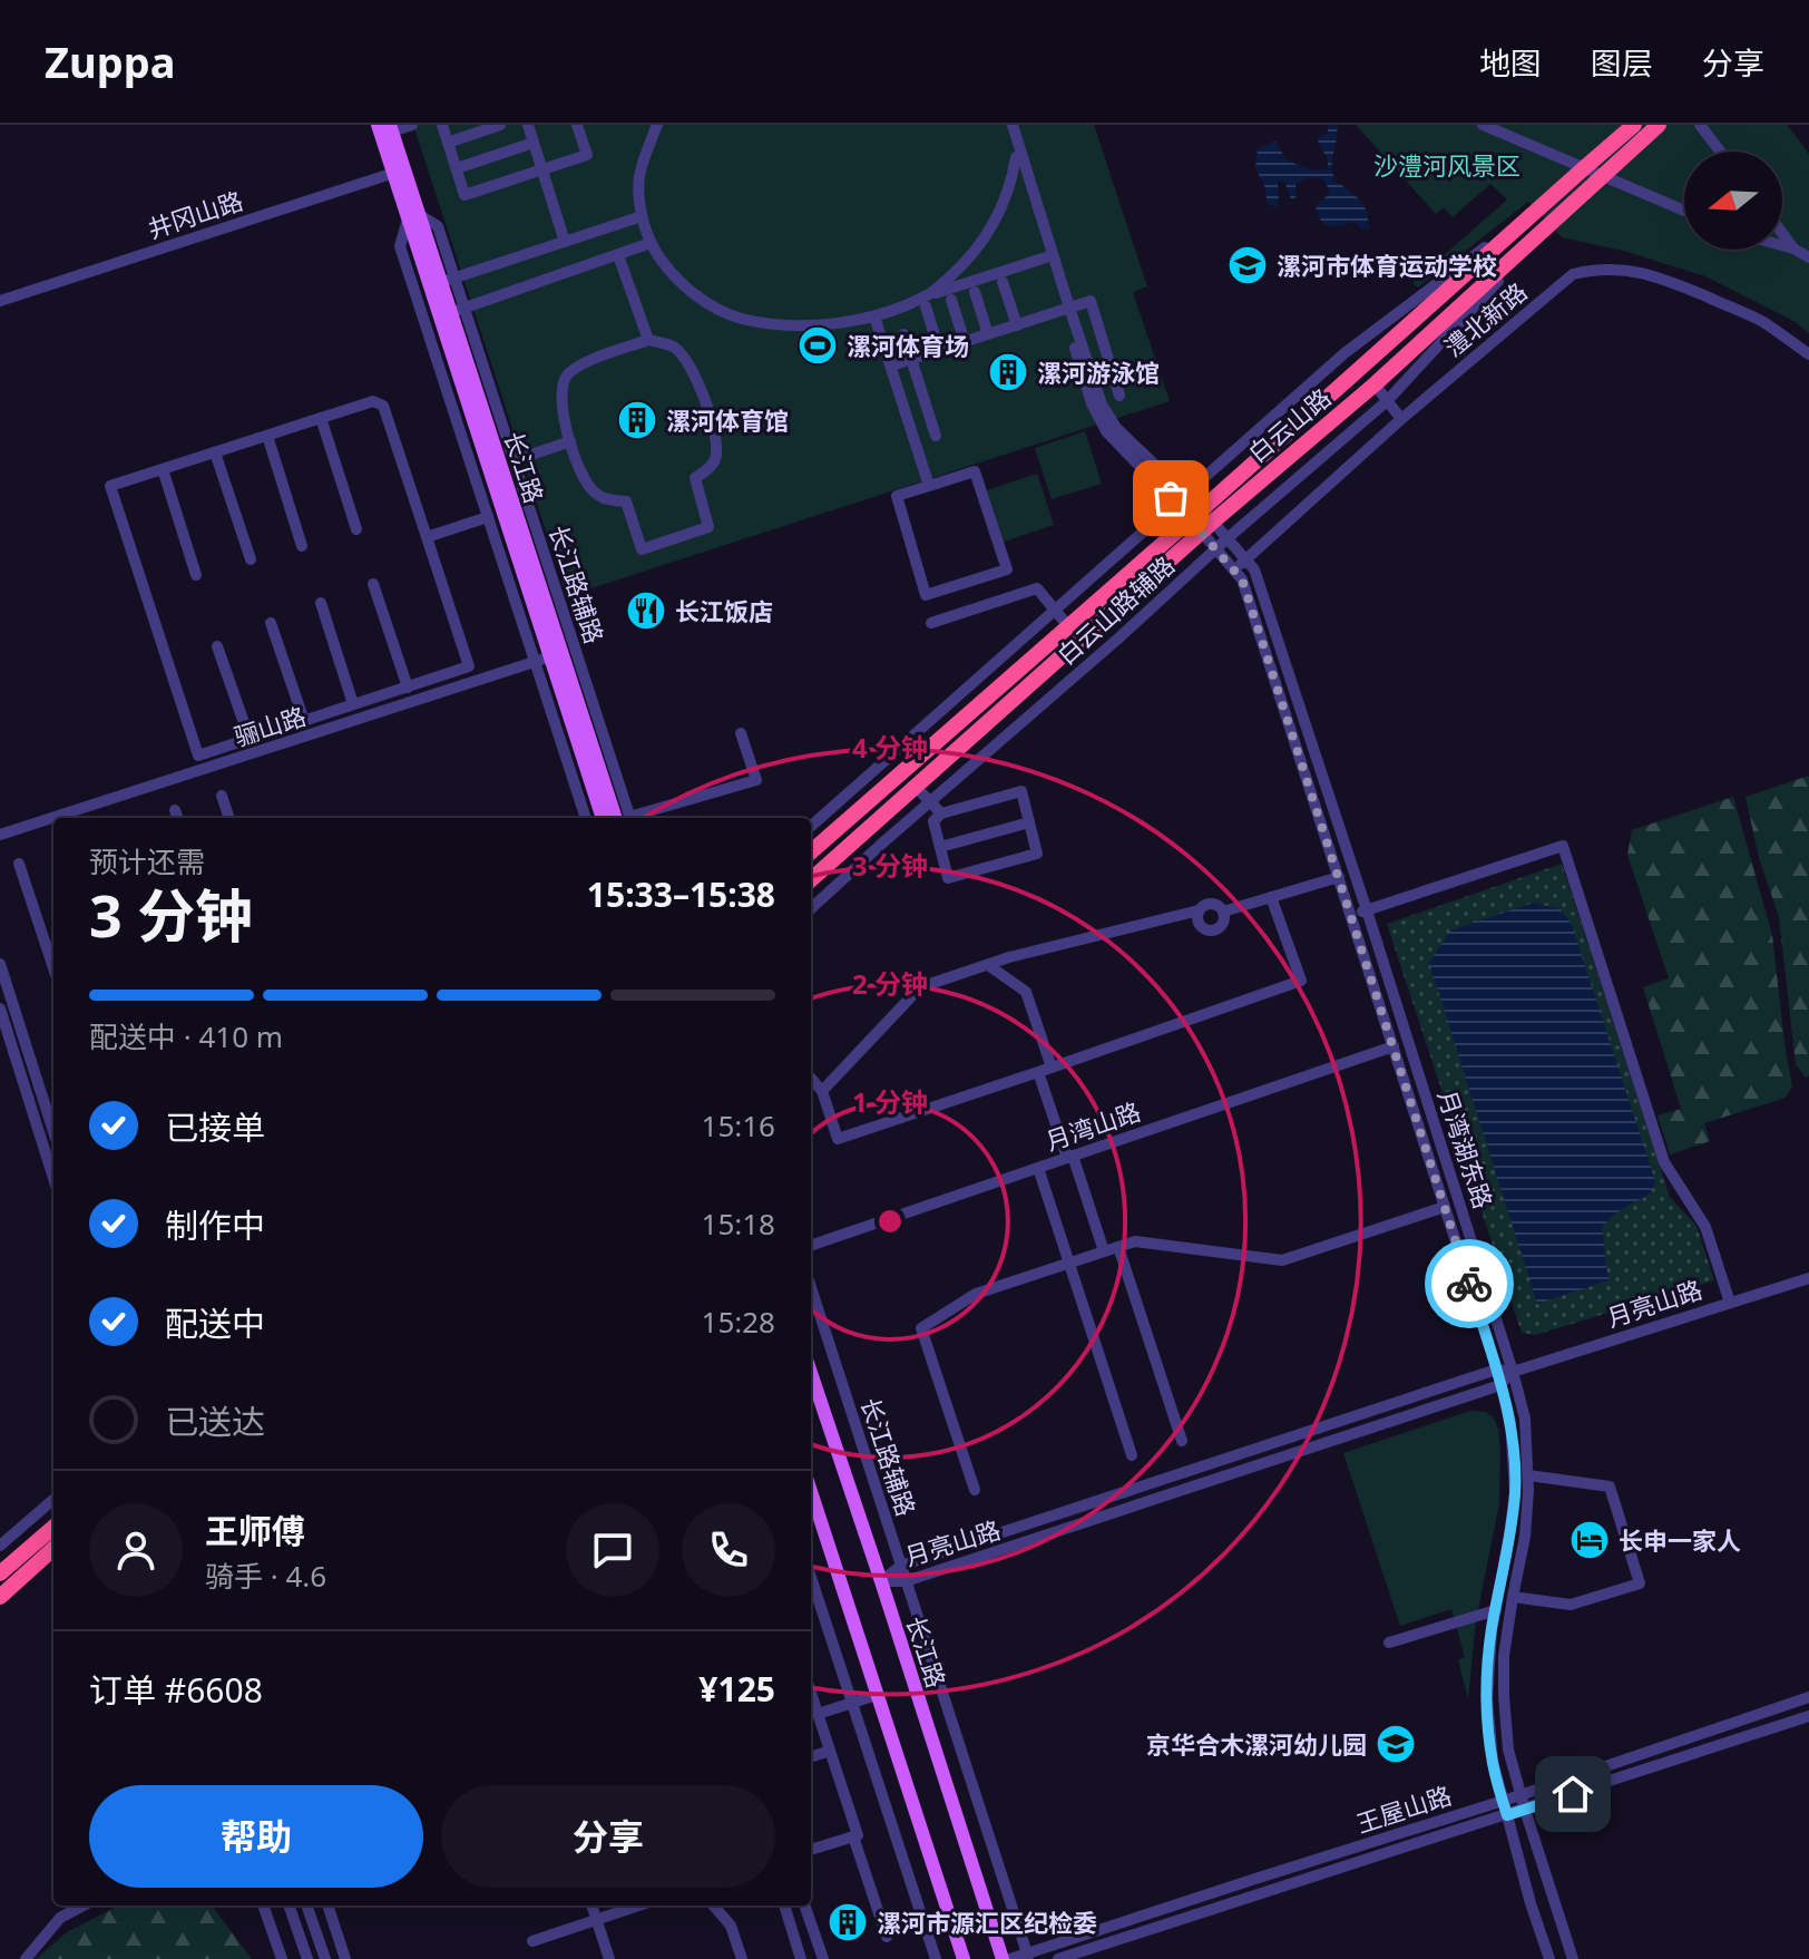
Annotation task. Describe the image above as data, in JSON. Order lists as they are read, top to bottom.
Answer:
{
  "streets": {
    "highway": ["白云山路"],
    "main road": ["长江路"],
    "street": [
      "井冈山路",
      "澧北新路",
      "长江路辅路",
      "白云山路辅路",
      "骊山路",
      "月湾山路",
      "月湾湖东路",
      "月亮山路",
      "王屋山路"
    ]
  },
  "crossings": [
    ["井冈山路", "长江路"],
    ["澧北新路", "月湾湖东路"],
    ["白云山路", "白云山路辅路"],
    ["白云山路", "月湾湖东路"],
    ["长江路", "长江路辅路"],
    ["长江路", "骊山路"],
    ["长江路", "月亮山路"],
    ["长江路辅路", "月亮山路"],
    ["长江路辅路", "王屋山路"],
    ["白云山路辅路", "月湾湖东路"],
    ["月湾山路", "月湾湖东路"],
    ["月湾湖东路", "月亮山路"],
    ["月湾湖东路", "王屋山路"]
  ],
  "parks": ["沙澧河风景区"],
  "places": {
    "school or university": ["漯河市体育运动学校", "京华合木漯河幼儿园"],
    "sports": ["漯河体育场"],
    "building": ["漯河游泳馆", "漯河体育馆", "漯河市源汇区纪检委"],
    "restaurant": ["长江饭店"],
    "hotel": ["长申一家人"]
  },
  "north": "left",
  "page": {
    "header": "Zuppa",
    "nav": ["地图", "图层", "分享"],
    "heading": ["3 分钟", "预计还需", "15:33–15:38"],
    "panel": [
      "王师傅",
      "骑手 · 4.6",
      "订单 #6608",
      "¥125"
    ],
    "bar": "配送中 · 410 m",
    "list": [
      ["已接单", "15:16"],
      ["制作中", "15:18"],
      ["配送中", "15:28"],
      "已送达"
    ],
    "buttons": ["帮助", "分享"]
  },
  "rings": [
    "4 分钟",
    "3 分钟",
    "2 分钟",
    "1 分钟"
  ]
}
